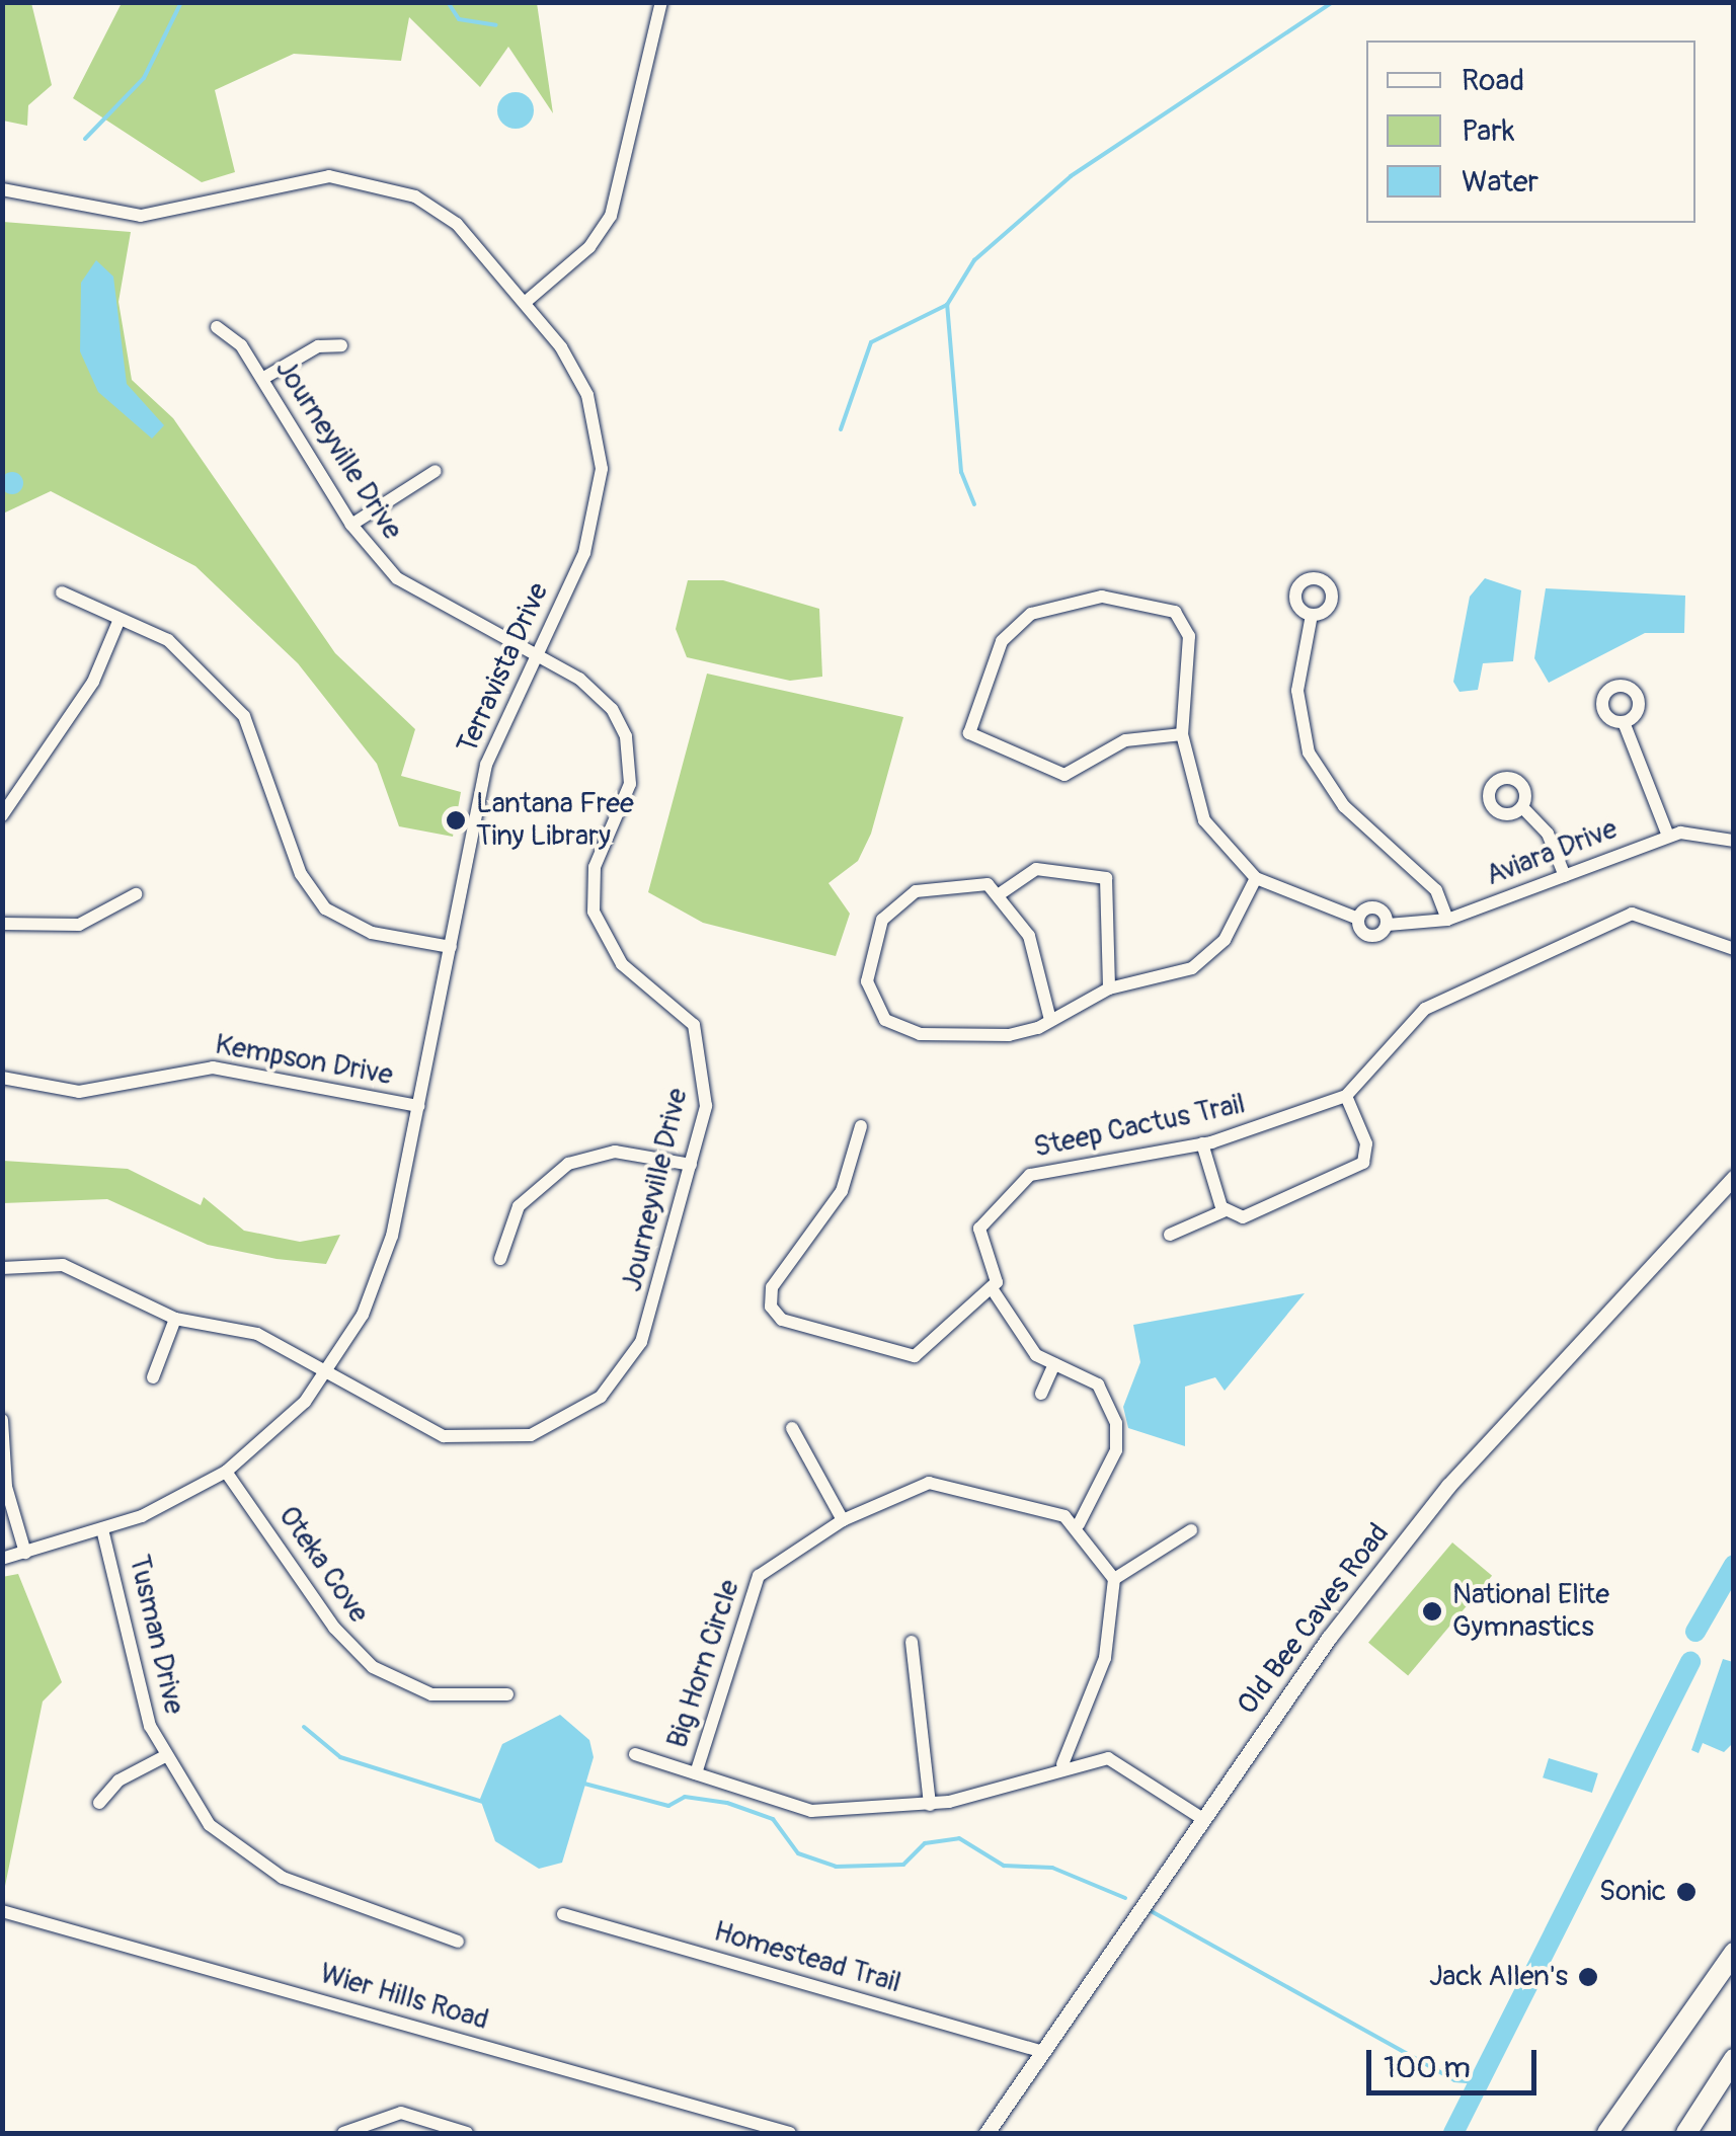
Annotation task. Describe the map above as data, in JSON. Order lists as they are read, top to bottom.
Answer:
{
  "streets": {
    "street": [
      "Journeyville Drive",
      "Terravista Drive",
      "Aviara Drive",
      "Kempson Drive",
      "Steep Cactus Trail",
      "Oteka Cove",
      "Old Bee Caves Road",
      "Tusman Drive",
      "Big Horn Circle",
      "Homestead Trail",
      "Wier Hills Road"
    ]
  },
  "crossings": [
    ["Journeyville Drive", "Terravista Drive"],
    ["Terravista Drive", "Kempson Drive"],
    ["Terravista Drive", "Oteka Cove"],
    ["Terravista Drive", "Tusman Drive"],
    ["Old Bee Caves Road", "Homestead Trail"]
  ],
  "places": [
    "Lantana Free Tiny Library",
    "National Elite Gymnastics",
    "Sonic",
    "Jack Allen's"
  ],
  "legend": ["Road", "Park", "Water"],
  "scale_bar": "100 m"
}
